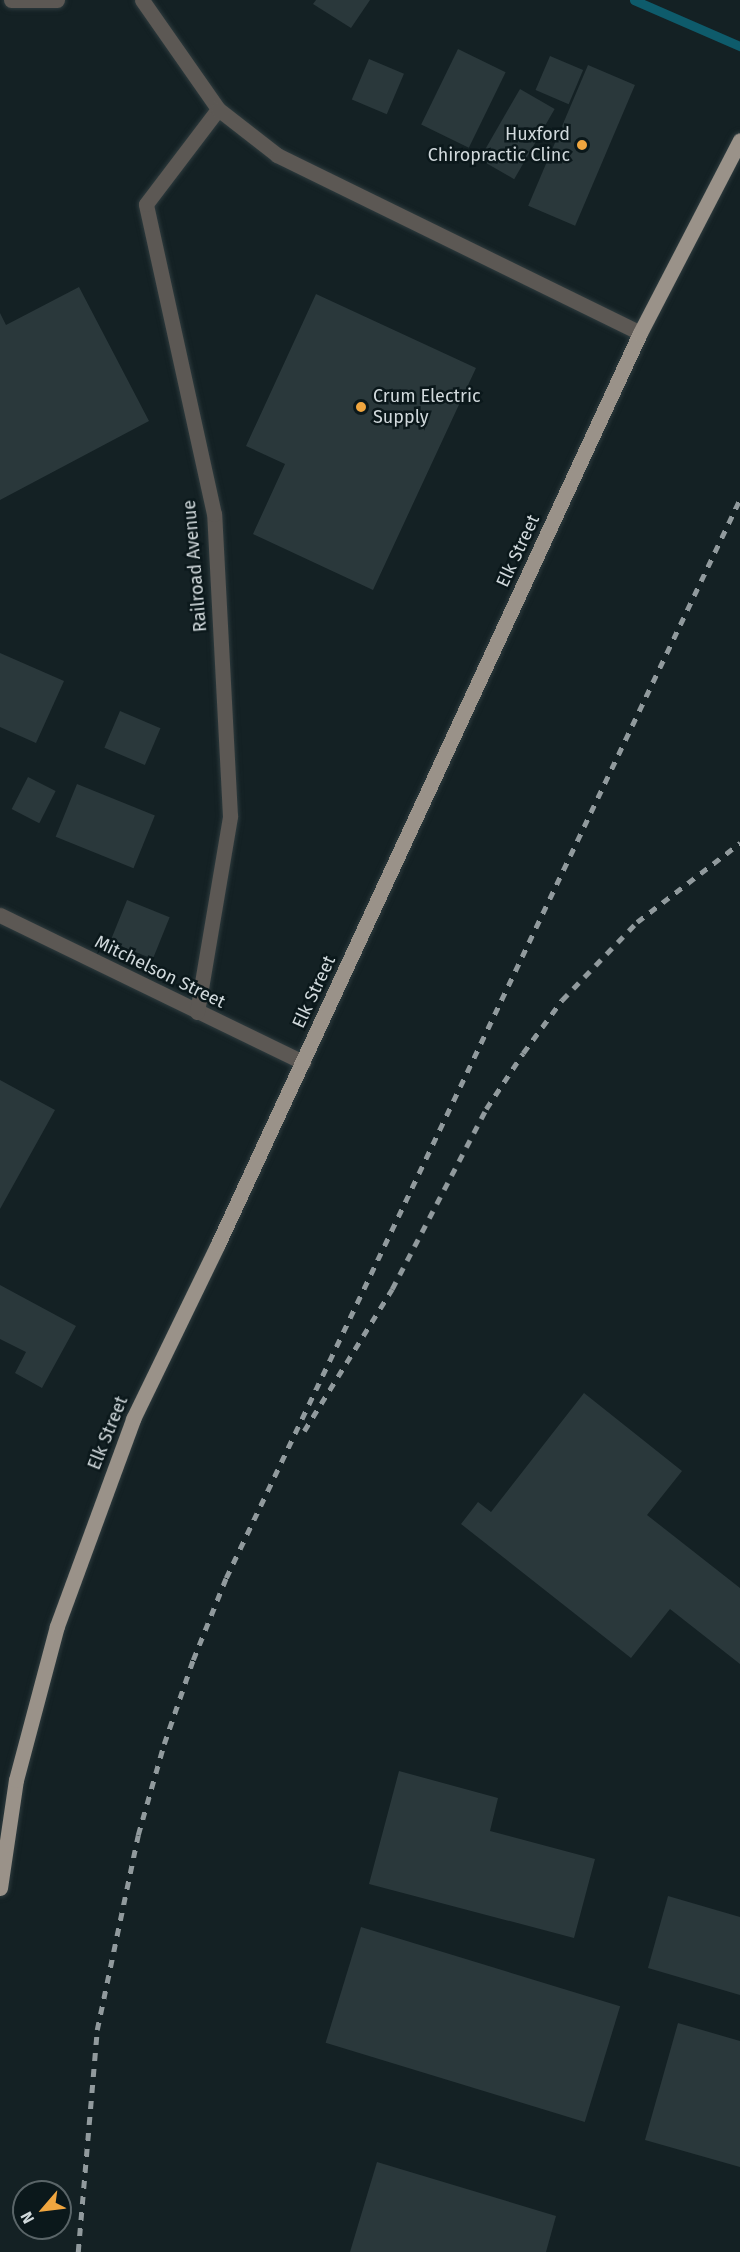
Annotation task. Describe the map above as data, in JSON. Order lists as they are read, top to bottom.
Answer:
{
  "streets": {
    "main road": ["Elk Street"],
    "street": ["Railroad Avenue", "Mitchelson Street"]
  },
  "crossings": [
    ["Elk Street", "Mitchelson Street"],
    ["Railroad Avenue", "Mitchelson Street"]
  ],
  "places": ["Huxford Chiropractic Clinc", "Crum Electric Supply"],
  "north": "bottom left"
}
